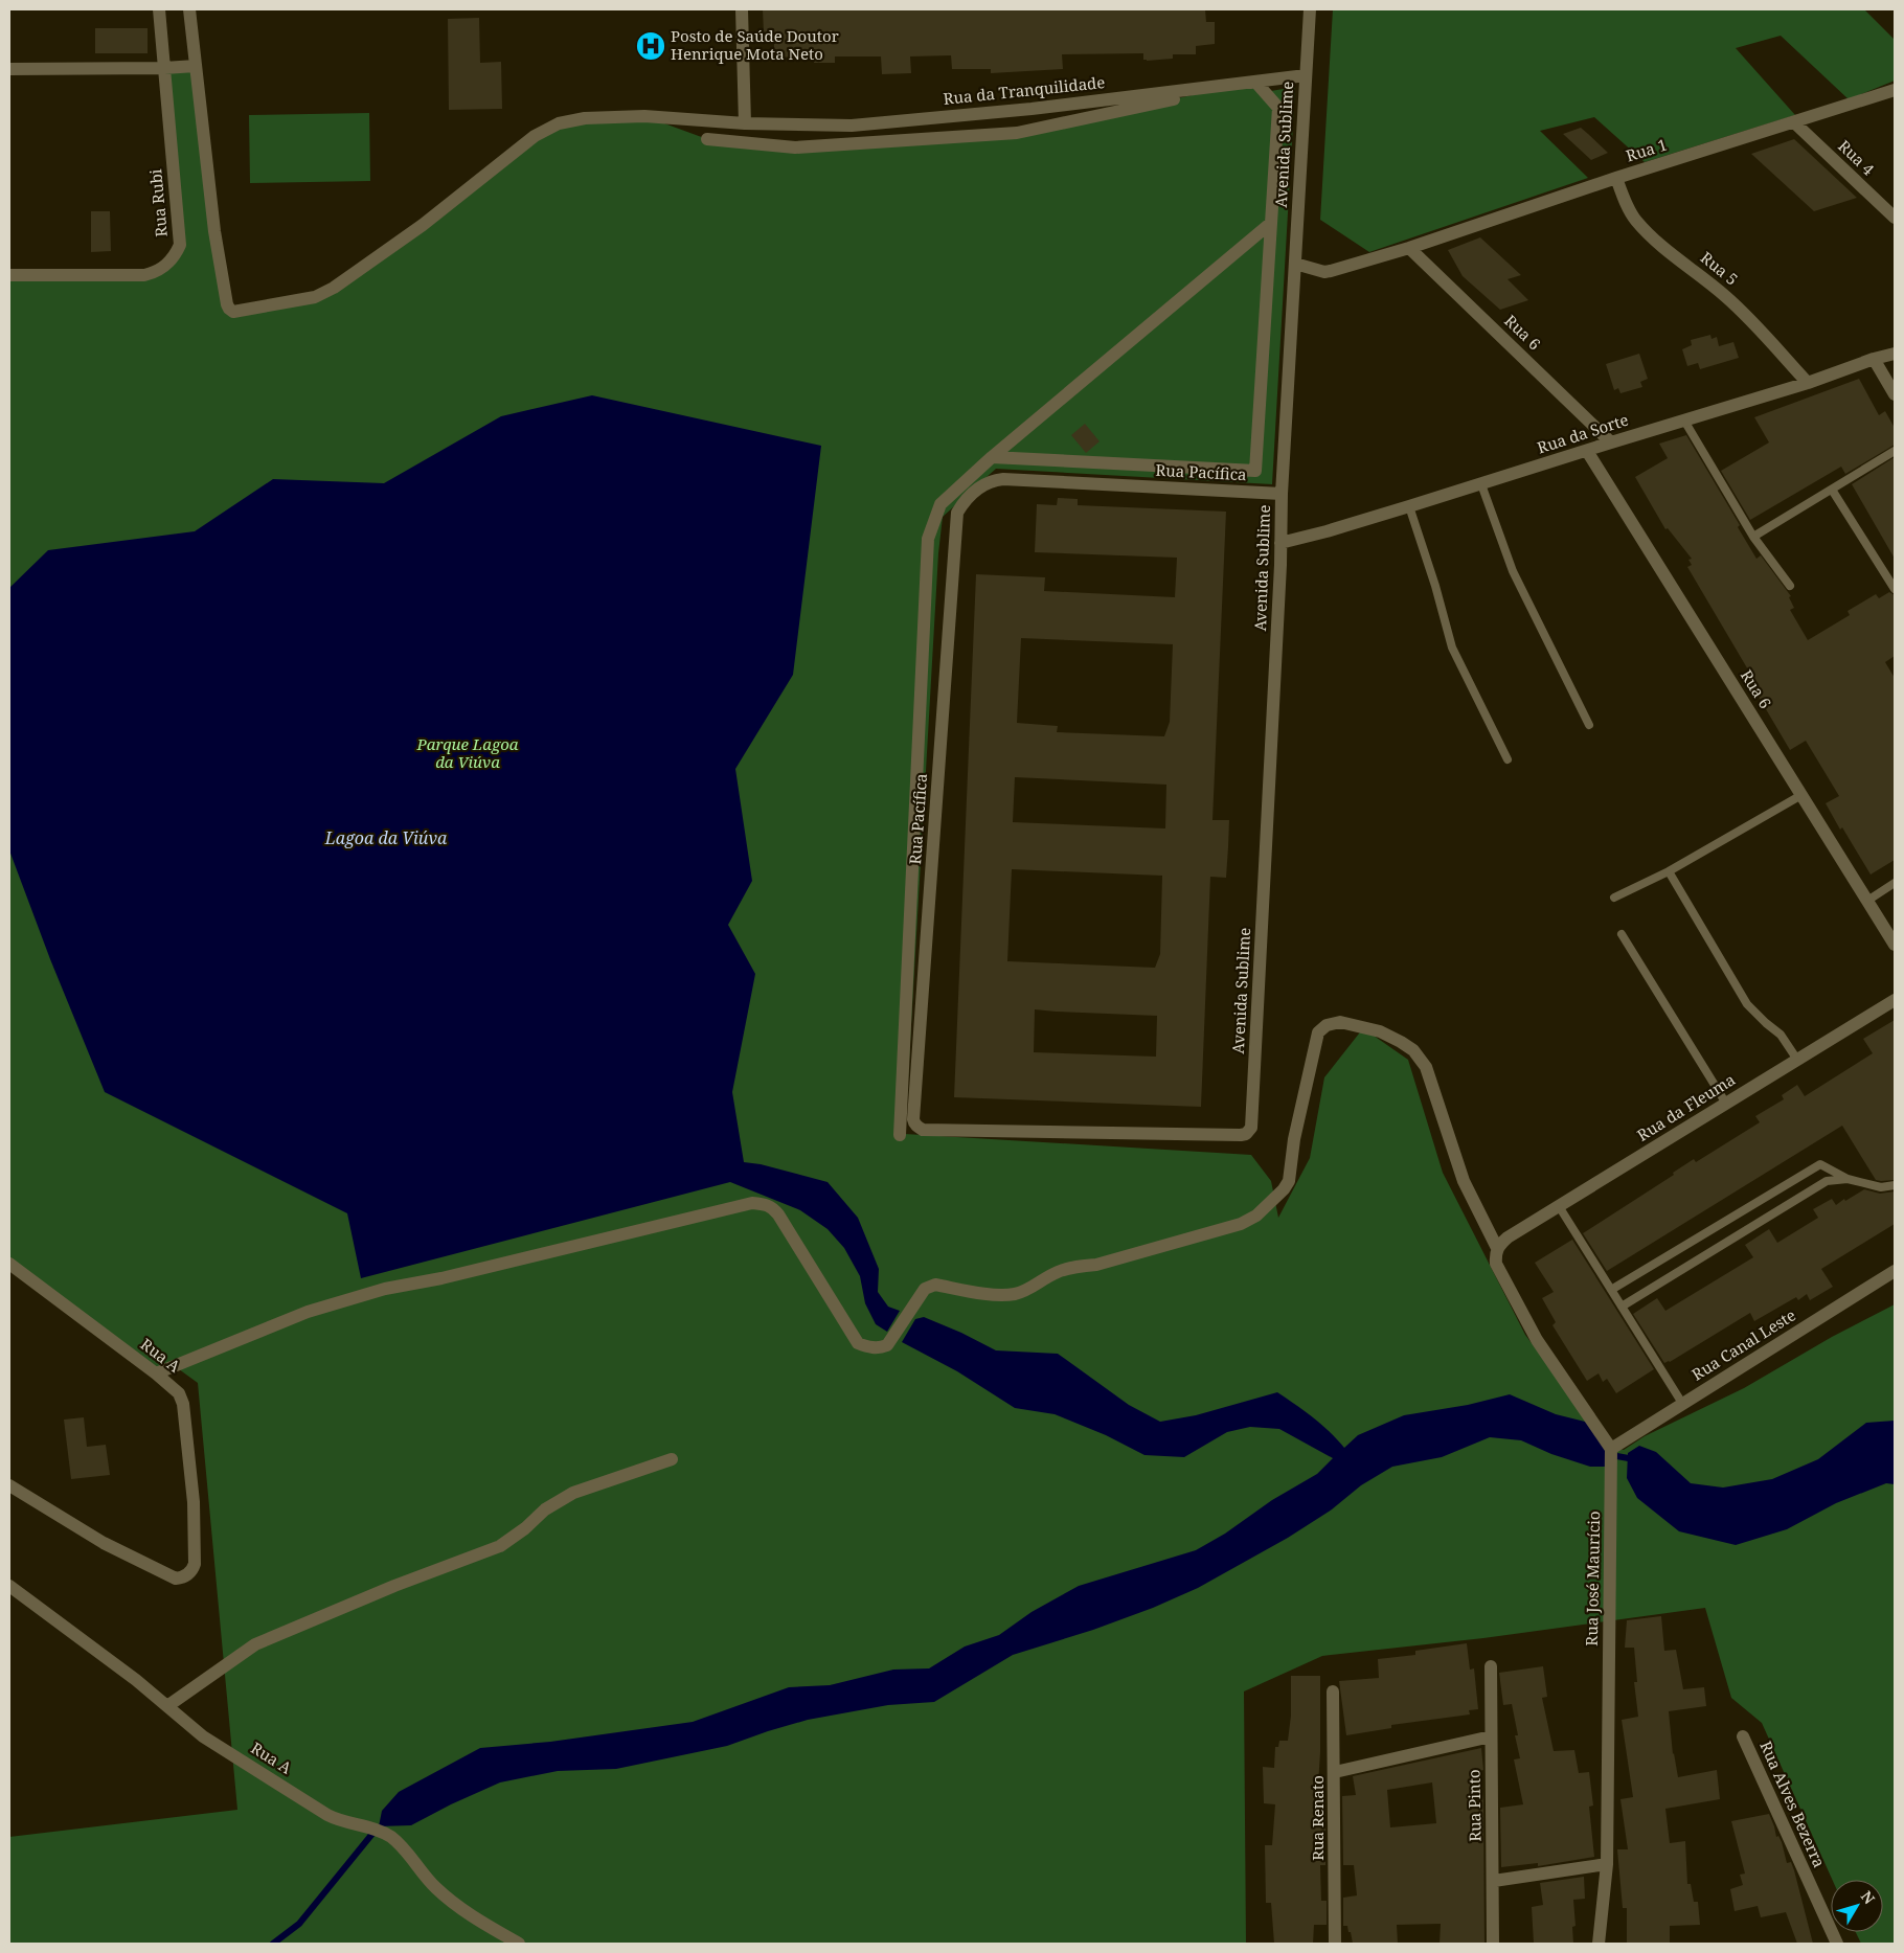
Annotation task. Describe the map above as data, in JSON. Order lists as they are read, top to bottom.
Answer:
{
  "streets": {
    "street": [
      "Rua da Tranquilidade",
      "Avenida Sublime",
      "Rua 1",
      "Rua 4",
      "Rua Rubi",
      "Rua 5",
      "Rua 6",
      "Rua da Sorte",
      "Rua Pacífica",
      "Rua da Fleuma",
      "Rua Canal Leste",
      "Rua A",
      "Rua José Maurício",
      "Rua Alves Bezerra",
      "Rua Pinto",
      "Rua Renato"
    ]
  },
  "crossings": [
    ["Rua da Tranquilidade", "Avenida Sublime"],
    ["Avenida Sublime", "Rua 1"],
    ["Avenida Sublime", "Rua da Sorte"],
    ["Avenida Sublime", "Rua Pacífica"],
    ["Rua 1", "Rua 4"],
    ["Rua 1", "Rua 5"],
    ["Rua 1", "Rua 6"],
    ["Rua 5", "Rua da Sorte"],
    ["Rua 6", "Rua da Sorte"],
    ["Rua Canal Leste", "Rua José Maurício"]
  ],
  "water": ["Lagoa da Viúva"],
  "parks": ["Parque Lagoa da Viúva"],
  "places": {
    "hospital": ["Posto de Saúde Doutor Henrique Mota Neto"]
  },
  "north": "top right"
}
